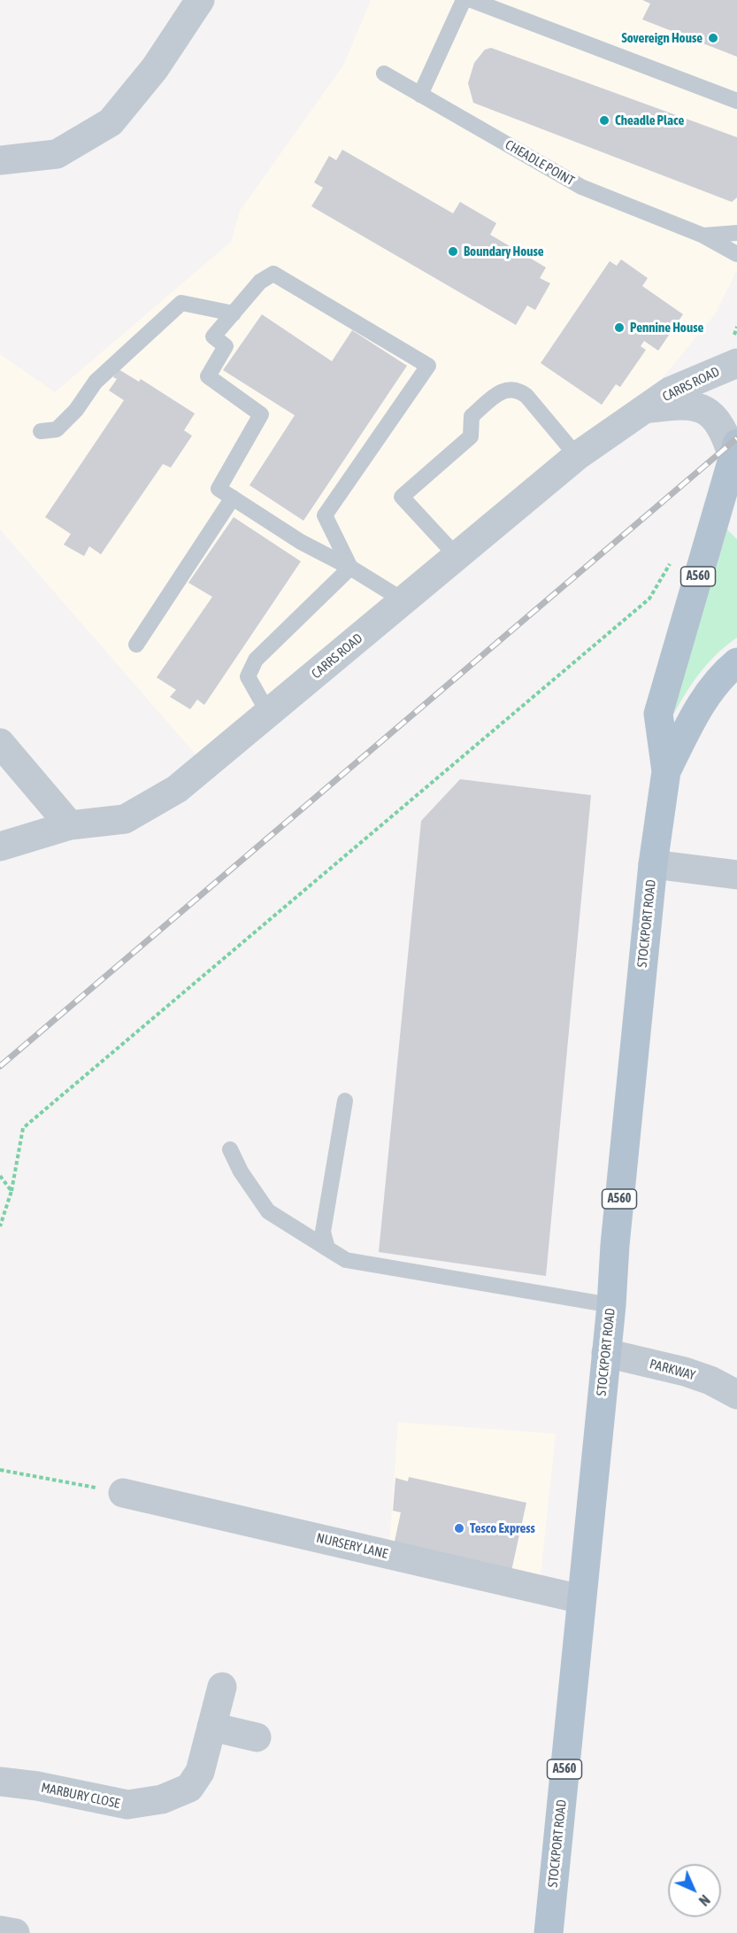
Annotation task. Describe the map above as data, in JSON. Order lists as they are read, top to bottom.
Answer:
{
  "streets": {
    "main road": ["A560", "STOCKPORT ROAD"],
    "street": [
      "CARRS ROAD",
      "PARKWAY",
      "NURSERY LANE",
      "MARBURY CLOSE"
    ],
    "lane": ["CHEADLE POINT"]
  },
  "crossings": [
    ["CARRS ROAD", "STOCKPORT ROAD"],
    ["STOCKPORT ROAD", "PARKWAY"],
    ["STOCKPORT ROAD", "NURSERY LANE"]
  ],
  "places": [
    "Sovereign House",
    "Cheadle Place",
    "Boundary House",
    "Pennine House",
    "Tesco Express"
  ],
  "north": "bottom right"
}
